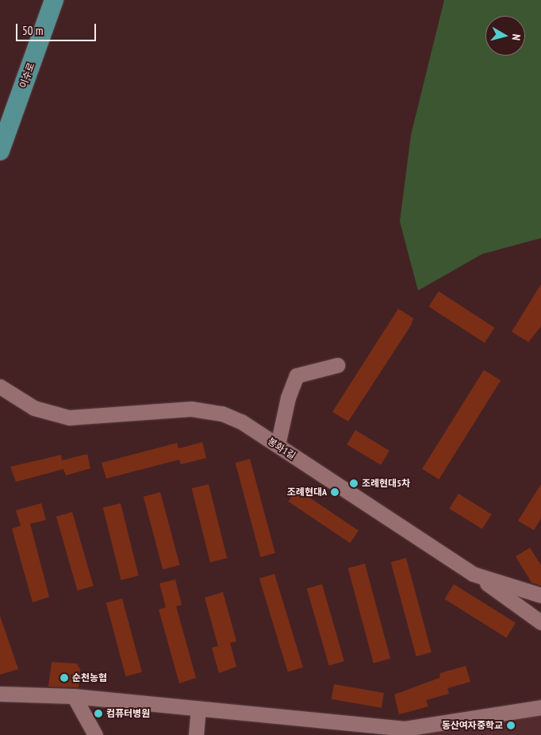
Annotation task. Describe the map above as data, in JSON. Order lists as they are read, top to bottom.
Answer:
{
  "streets": {
    "main road": ["이수로"],
    "street": ["봉화1길"]
  },
  "places": [
    "조례현대5차",
    "조례현대A",
    "순천농협",
    "컴퓨터병원",
    "동산여자중학교"
  ],
  "scale_bar": "50 m",
  "north": "right"
}
